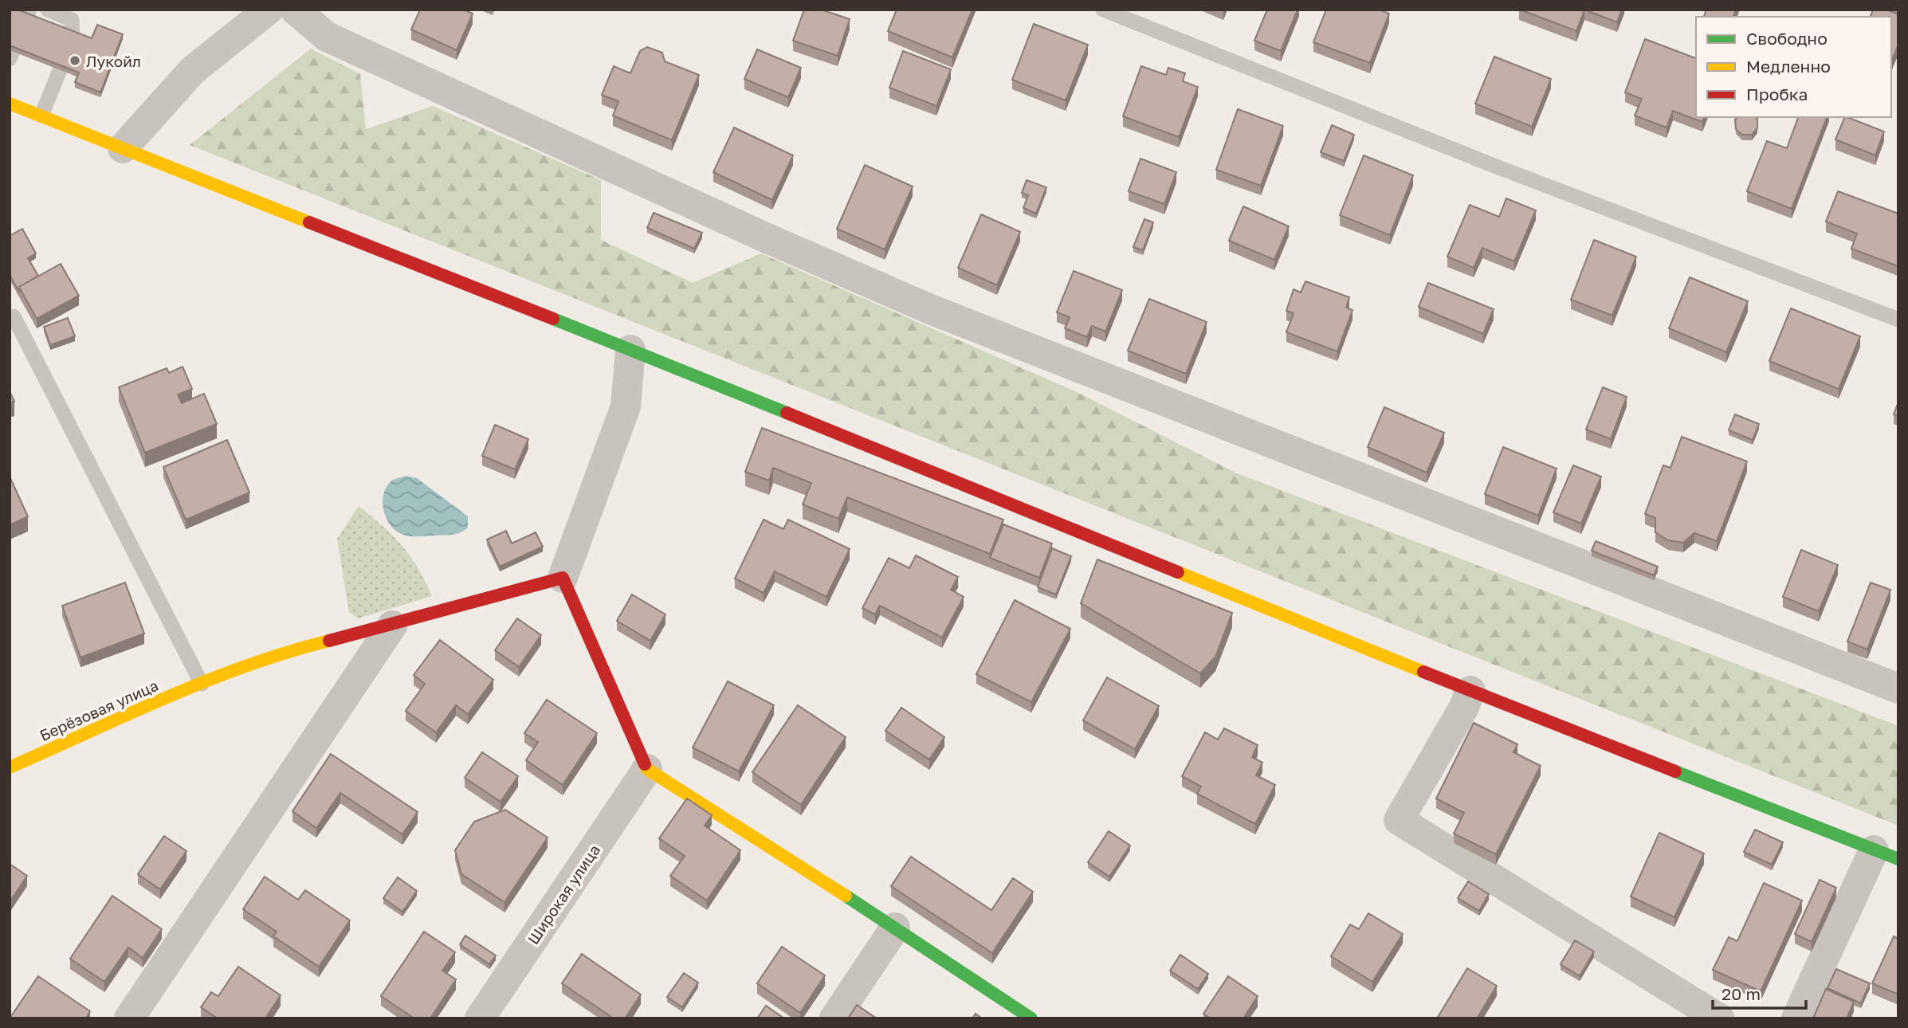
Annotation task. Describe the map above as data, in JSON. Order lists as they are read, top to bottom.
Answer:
{
  "streets": {
    "street": ["Берёзовая улица", "Широкая улица"]
  },
  "places": ["Лукойл"],
  "legend": ["Свободно", "Медленно", "Пробка"],
  "scale_bar": "20 m"
}
